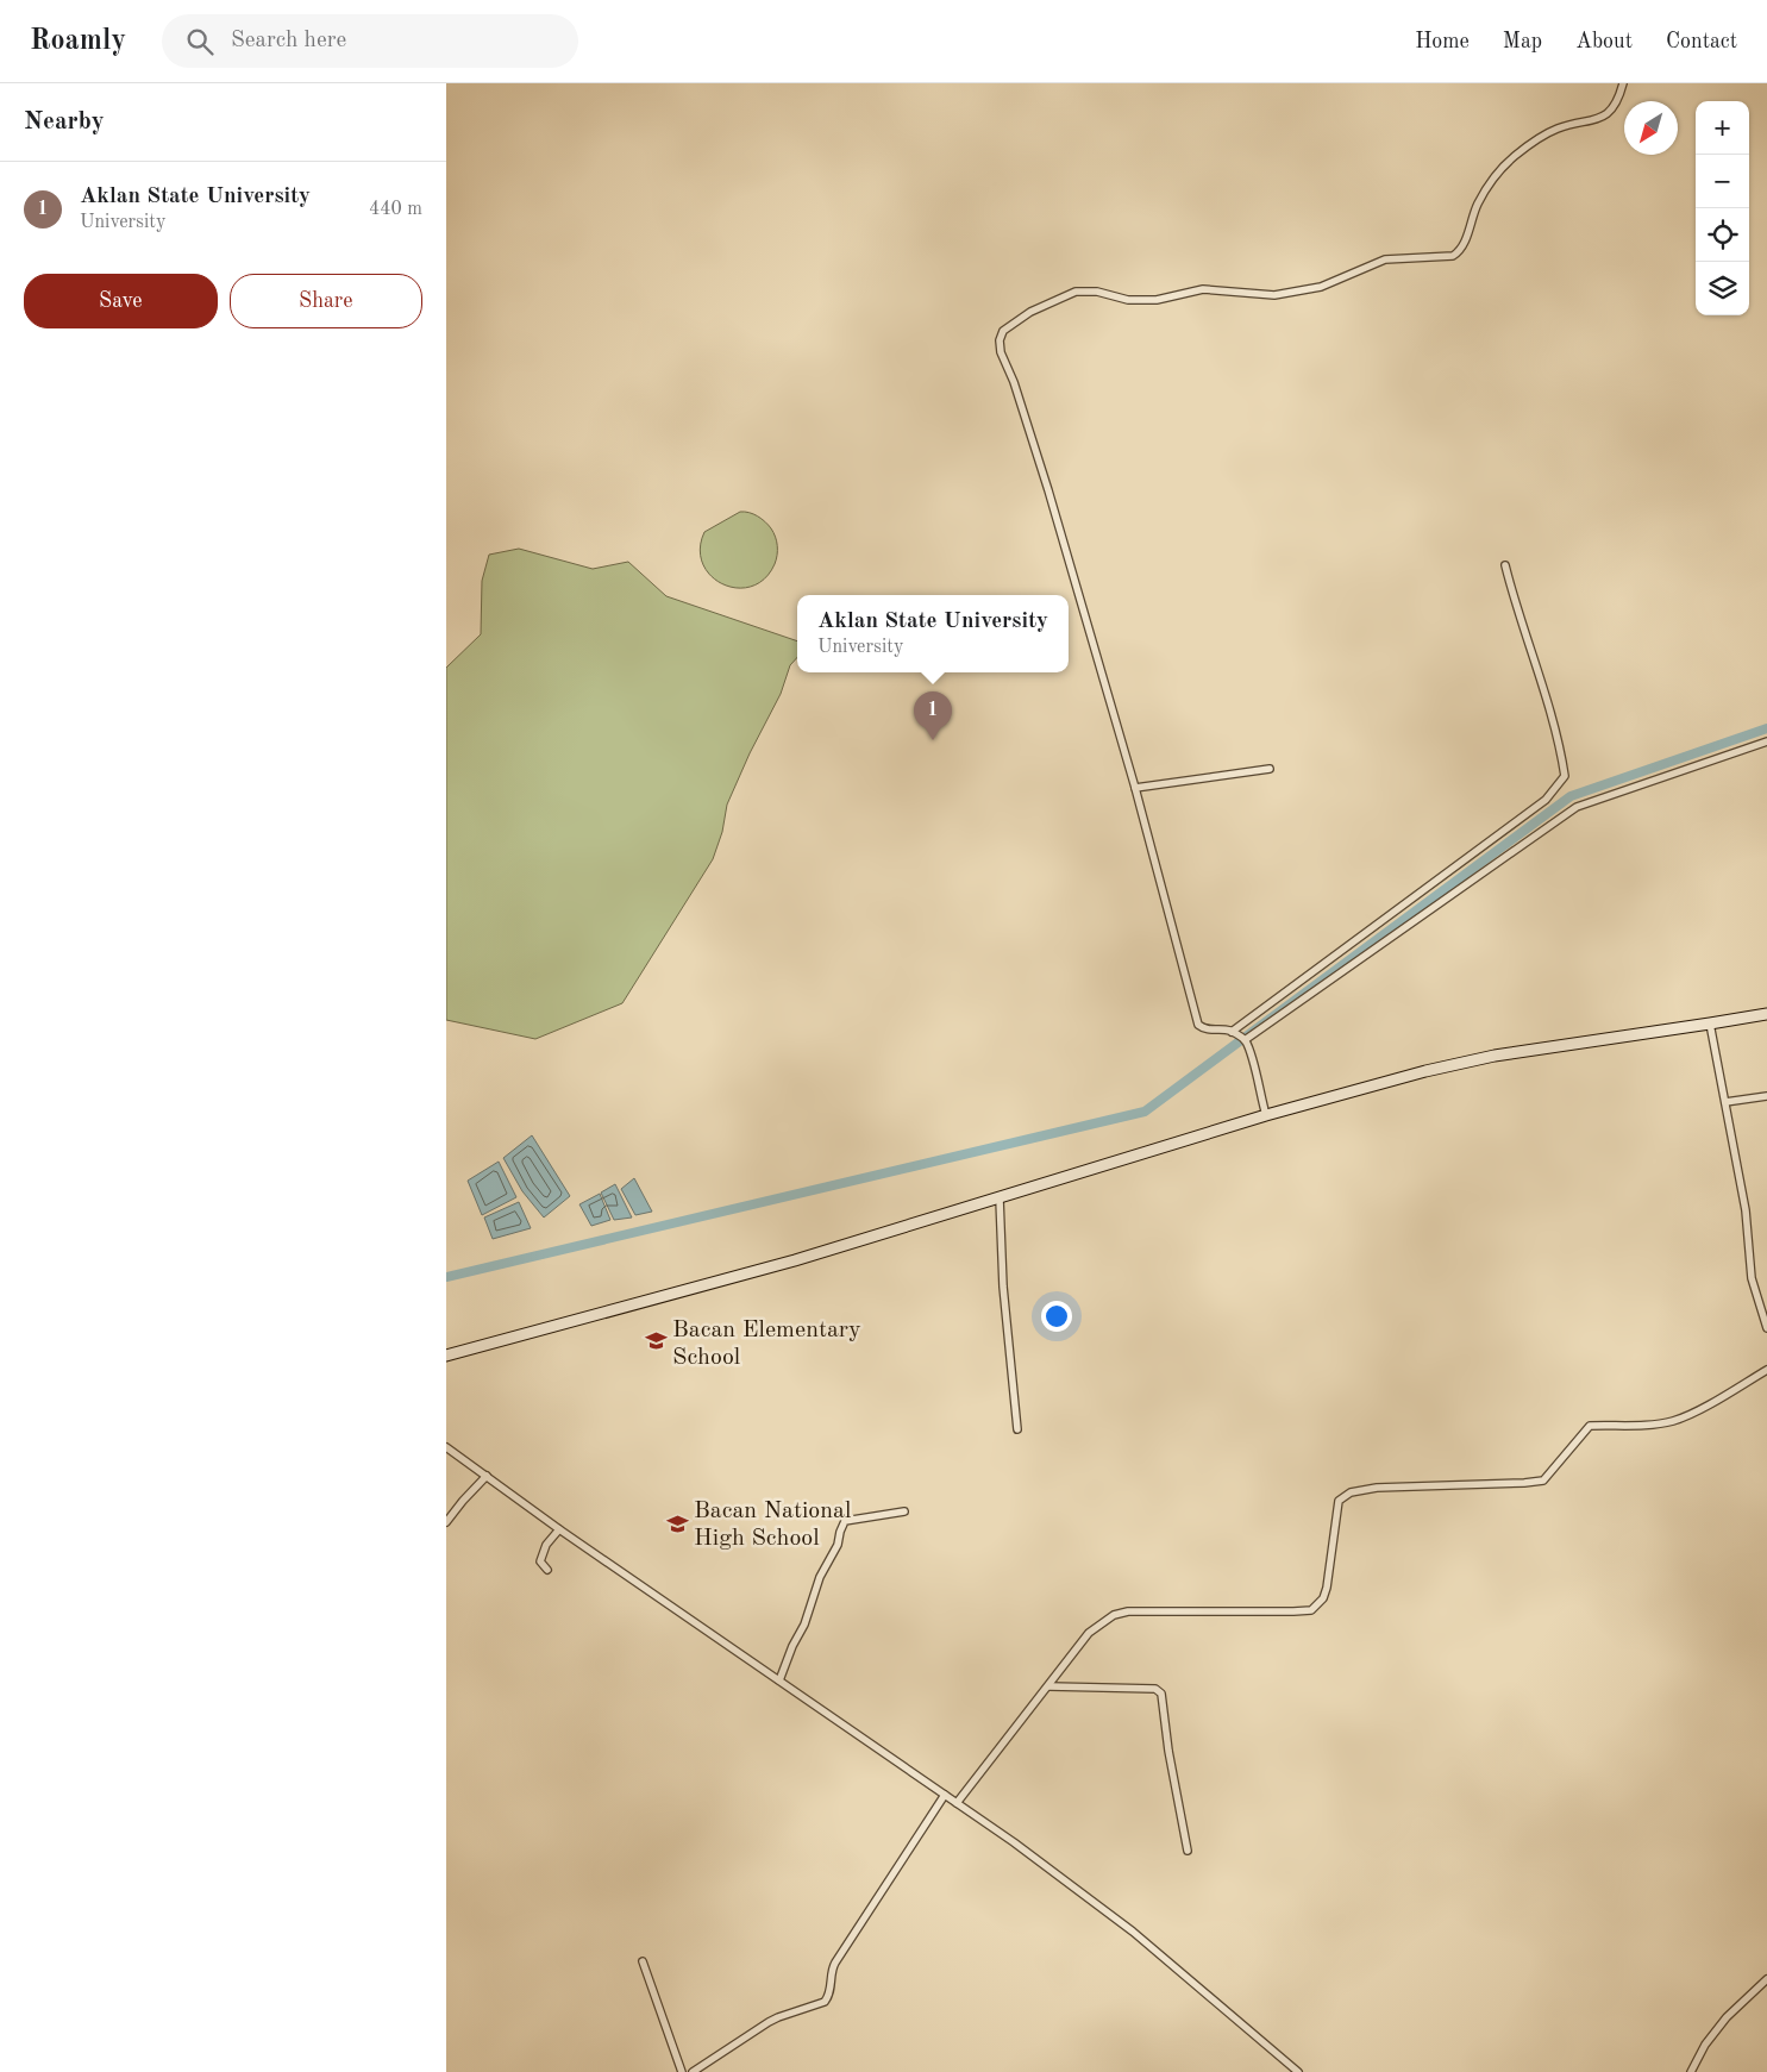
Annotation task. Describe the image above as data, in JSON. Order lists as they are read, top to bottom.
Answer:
{
  "places": {
    "school or university": ["Bacan Elementary School", "Bacan National High School"]
  },
  "north": "bottom left",
  "page": {
    "header": "Roamly",
    "search": "Search here",
    "nav": [
      "Home",
      "Map",
      "About",
      "Contact"
    ],
    "heading": "Nearby",
    "map_buttons": ["+", "−"],
    "list": [
      {
        "mark": "1",
        "name": "Aklan State University",
        "note": "University",
        "value": "440 m"
      }
    ],
    "buttons": ["Save", "Share"],
    "popup": ["Aklan State University", "University"],
    "pins": "1"
  }
}
